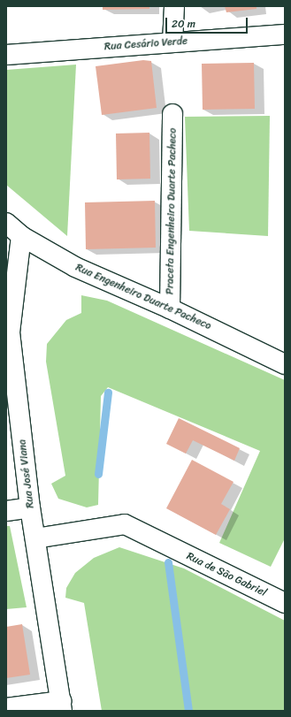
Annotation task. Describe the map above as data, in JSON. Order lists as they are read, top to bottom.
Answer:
{
  "streets": {
    "street": [
      "Rua Cesário Verde",
      "Praceta Engenheiro Duarte Pacheco",
      "Rua Engenheiro Duarte Pacheco",
      "Rua José Viana",
      "Rua de São Gabriel"
    ]
  },
  "crossings": [
    ["Praceta Engenheiro Duarte Pacheco", "Rua Engenheiro Duarte Pacheco"],
    ["Rua Engenheiro Duarte Pacheco", "Rua José Viana"],
    ["Rua José Viana", "Rua de São Gabriel"]
  ],
  "scale_bar": "20 m"
}
